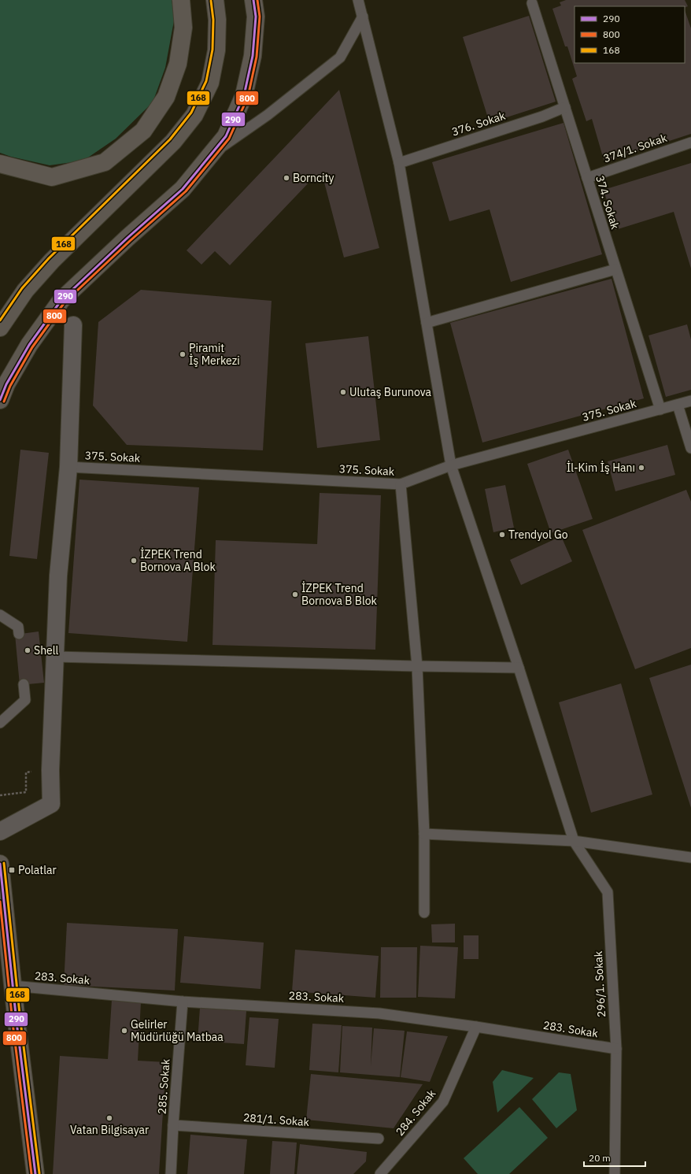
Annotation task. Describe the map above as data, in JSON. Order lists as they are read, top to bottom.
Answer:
{
  "streets": {
    "lane": [
      "376. Sokak",
      "374/1. Sokak",
      "374. Sokak",
      "375. Sokak",
      "283. Sokak",
      "296/1. Sokak",
      "285. Sokak",
      "284. Sokak",
      "281/1. Sokak"
    ]
  },
  "crossings": [
    ["376. Sokak", "374. Sokak"],
    ["376. Sokak", "296/1. Sokak"],
    ["374/1. Sokak", "374. Sokak"],
    ["374. Sokak", "375. Sokak"],
    ["375. Sokak", "296/1. Sokak"],
    ["283. Sokak", "296/1. Sokak"],
    ["283. Sokak", "285. Sokak"],
    ["283. Sokak", "284. Sokak"],
    ["285. Sokak", "281/1. Sokak"]
  ],
  "places": {
    "other": [
      "Borncity",
      "Piramit İş Merkezi",
      "Ulutaş Burunova",
      "İl-Kim İş Hanı",
      "Trendyol Go",
      "İZPEK Trend Bornova A Blok",
      "İZPEK Trend Bornova B Blok",
      "Shell",
      "Gelirler Müdürlüğü Matbaa",
      "Vatan Bilgisayar"
    ],
    "transit": ["Polatlar"]
  },
  "lines": ["transit line 290", "transit line 800", "transit line 168"],
  "legend": ["290", "800", "168"],
  "scale_bar": "20 m"
}
